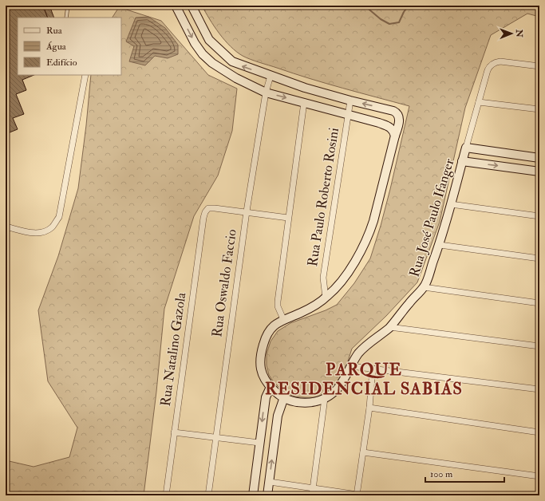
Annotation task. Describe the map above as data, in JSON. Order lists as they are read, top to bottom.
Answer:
{
  "streets": {
    "main road": ["Rua José Paulo Ifanger"],
    "street": ["Rua Paulo Roberto Rosini", "Rua Oswaldo Faccio", "Rua Natalino Gazola"]
  },
  "crossings": [
    ["Rua Paulo Roberto Rosini", "Rua José Paulo Ifanger"],
    ["Rua Oswaldo Faccio", "Rua Natalino Gazola"]
  ],
  "districts": ["PARQUE RESIDENCIAL SABIÁS"],
  "legend": ["Rua", "Água", "Edifício"],
  "scale_bar": "100 m",
  "north": "right"
}
